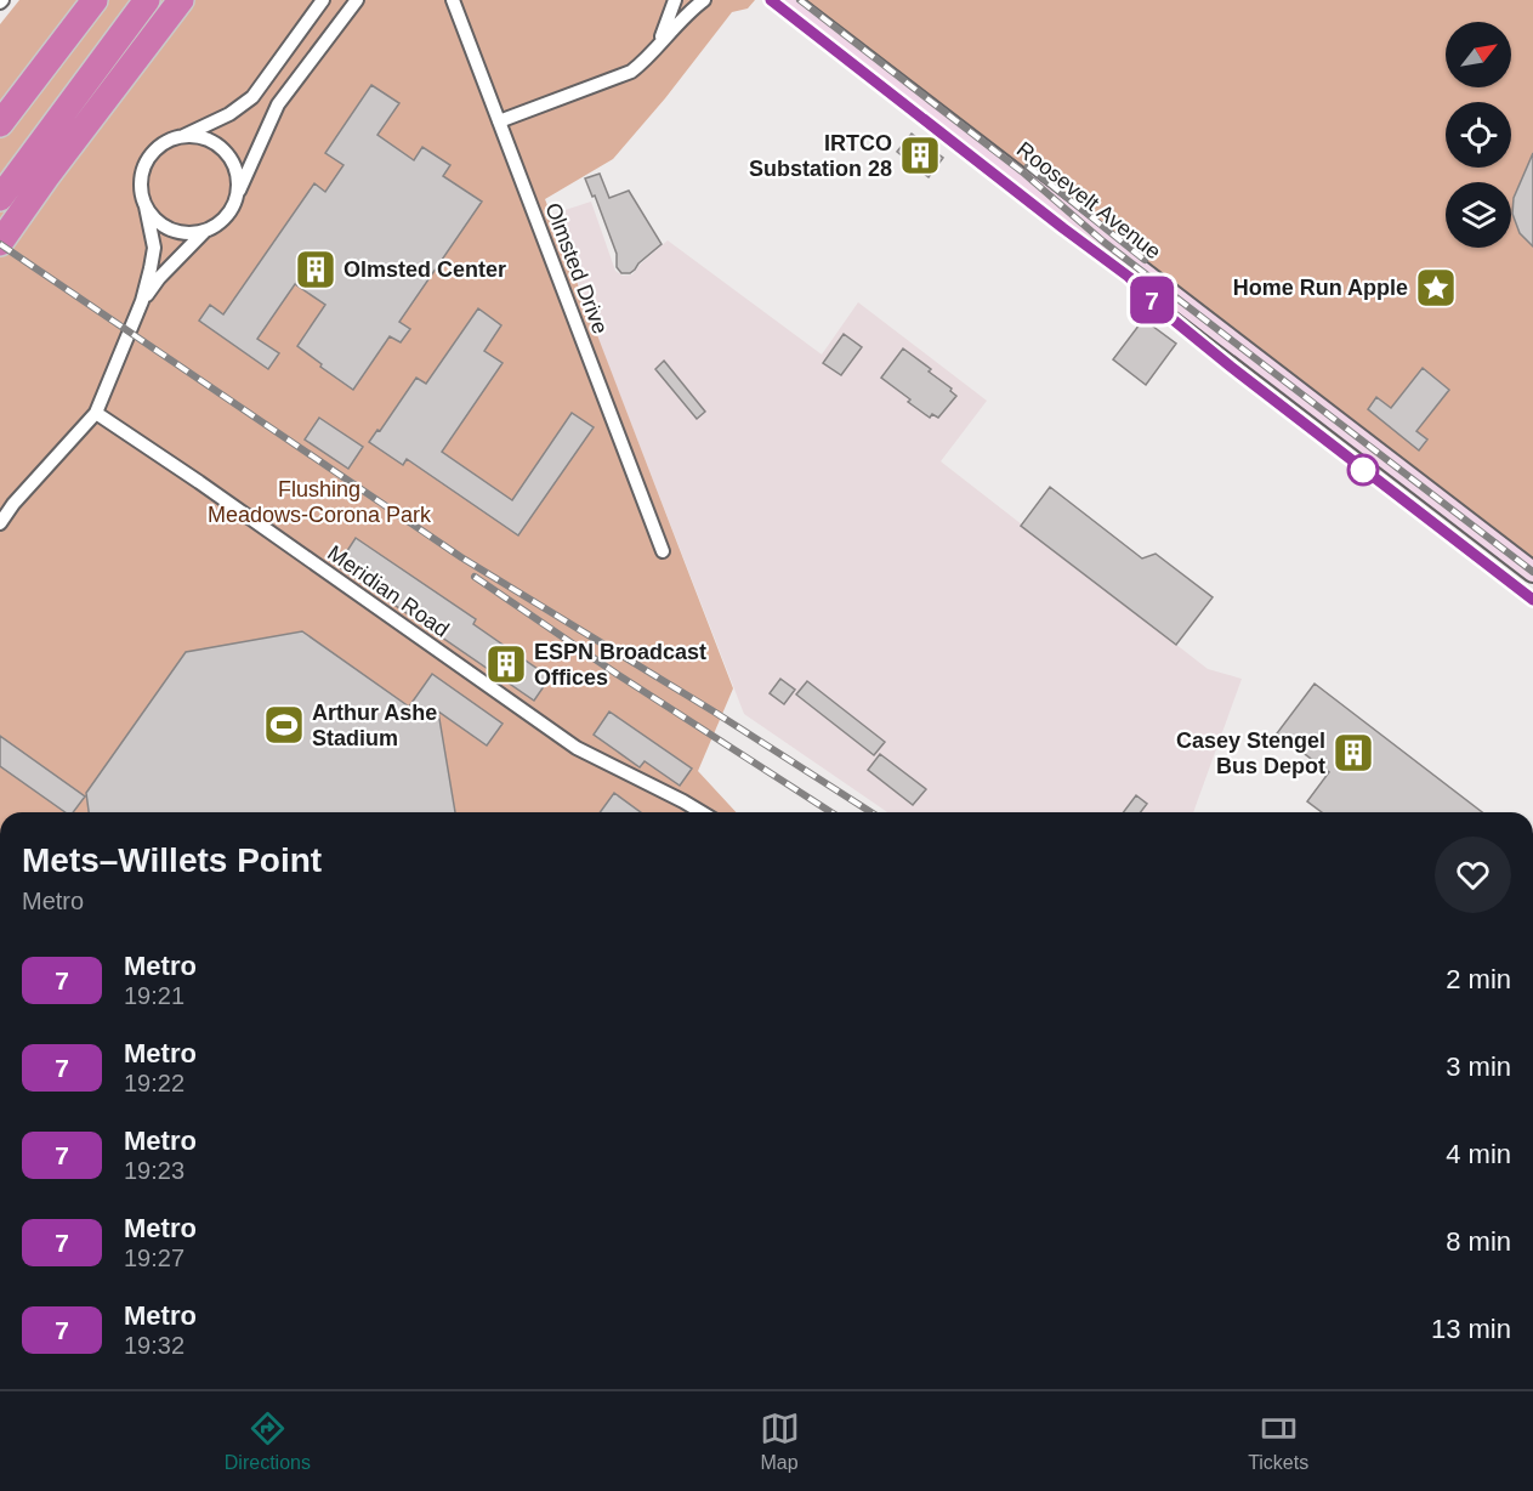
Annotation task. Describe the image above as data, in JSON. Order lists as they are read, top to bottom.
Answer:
{
  "streets": {
    "main road": ["Roosevelt Avenue"],
    "street": ["Olmsted Drive", "Meridian Road"]
  },
  "parks": ["Flushing Meadows-Corona Park"],
  "places": {
    "building": [
      "IRTCO Substation 28",
      "Olmsted Center",
      "ESPN Broadcast Offices",
      "Casey Stengel Bus Depot"
    ],
    "place": ["Home Run Apple"],
    "sports": ["Arthur Ashe Stadium"]
  },
  "lines": ["metro line 7"],
  "north": "top right",
  "page": {
    "on_map": "7",
    "heading": ["Mets–Willets Point", "Metro"],
    "list": [
      {
        "mark": "7",
        "name": "Metro",
        "note": "19:21",
        "value": "2 min"
      },
      {
        "mark": "7",
        "name": "Metro",
        "note": "19:22",
        "value": "3 min"
      },
      {
        "mark": "7",
        "name": "Metro",
        "note": "19:23",
        "value": "4 min"
      },
      {
        "mark": "7",
        "name": "Metro",
        "note": "19:27",
        "value": "8 min"
      },
      {
        "mark": "7",
        "name": "Metro",
        "note": "19:32",
        "value": "13 min"
      }
    ],
    "tabs": ["Directions", "Map", "Tickets"]
  }
}
